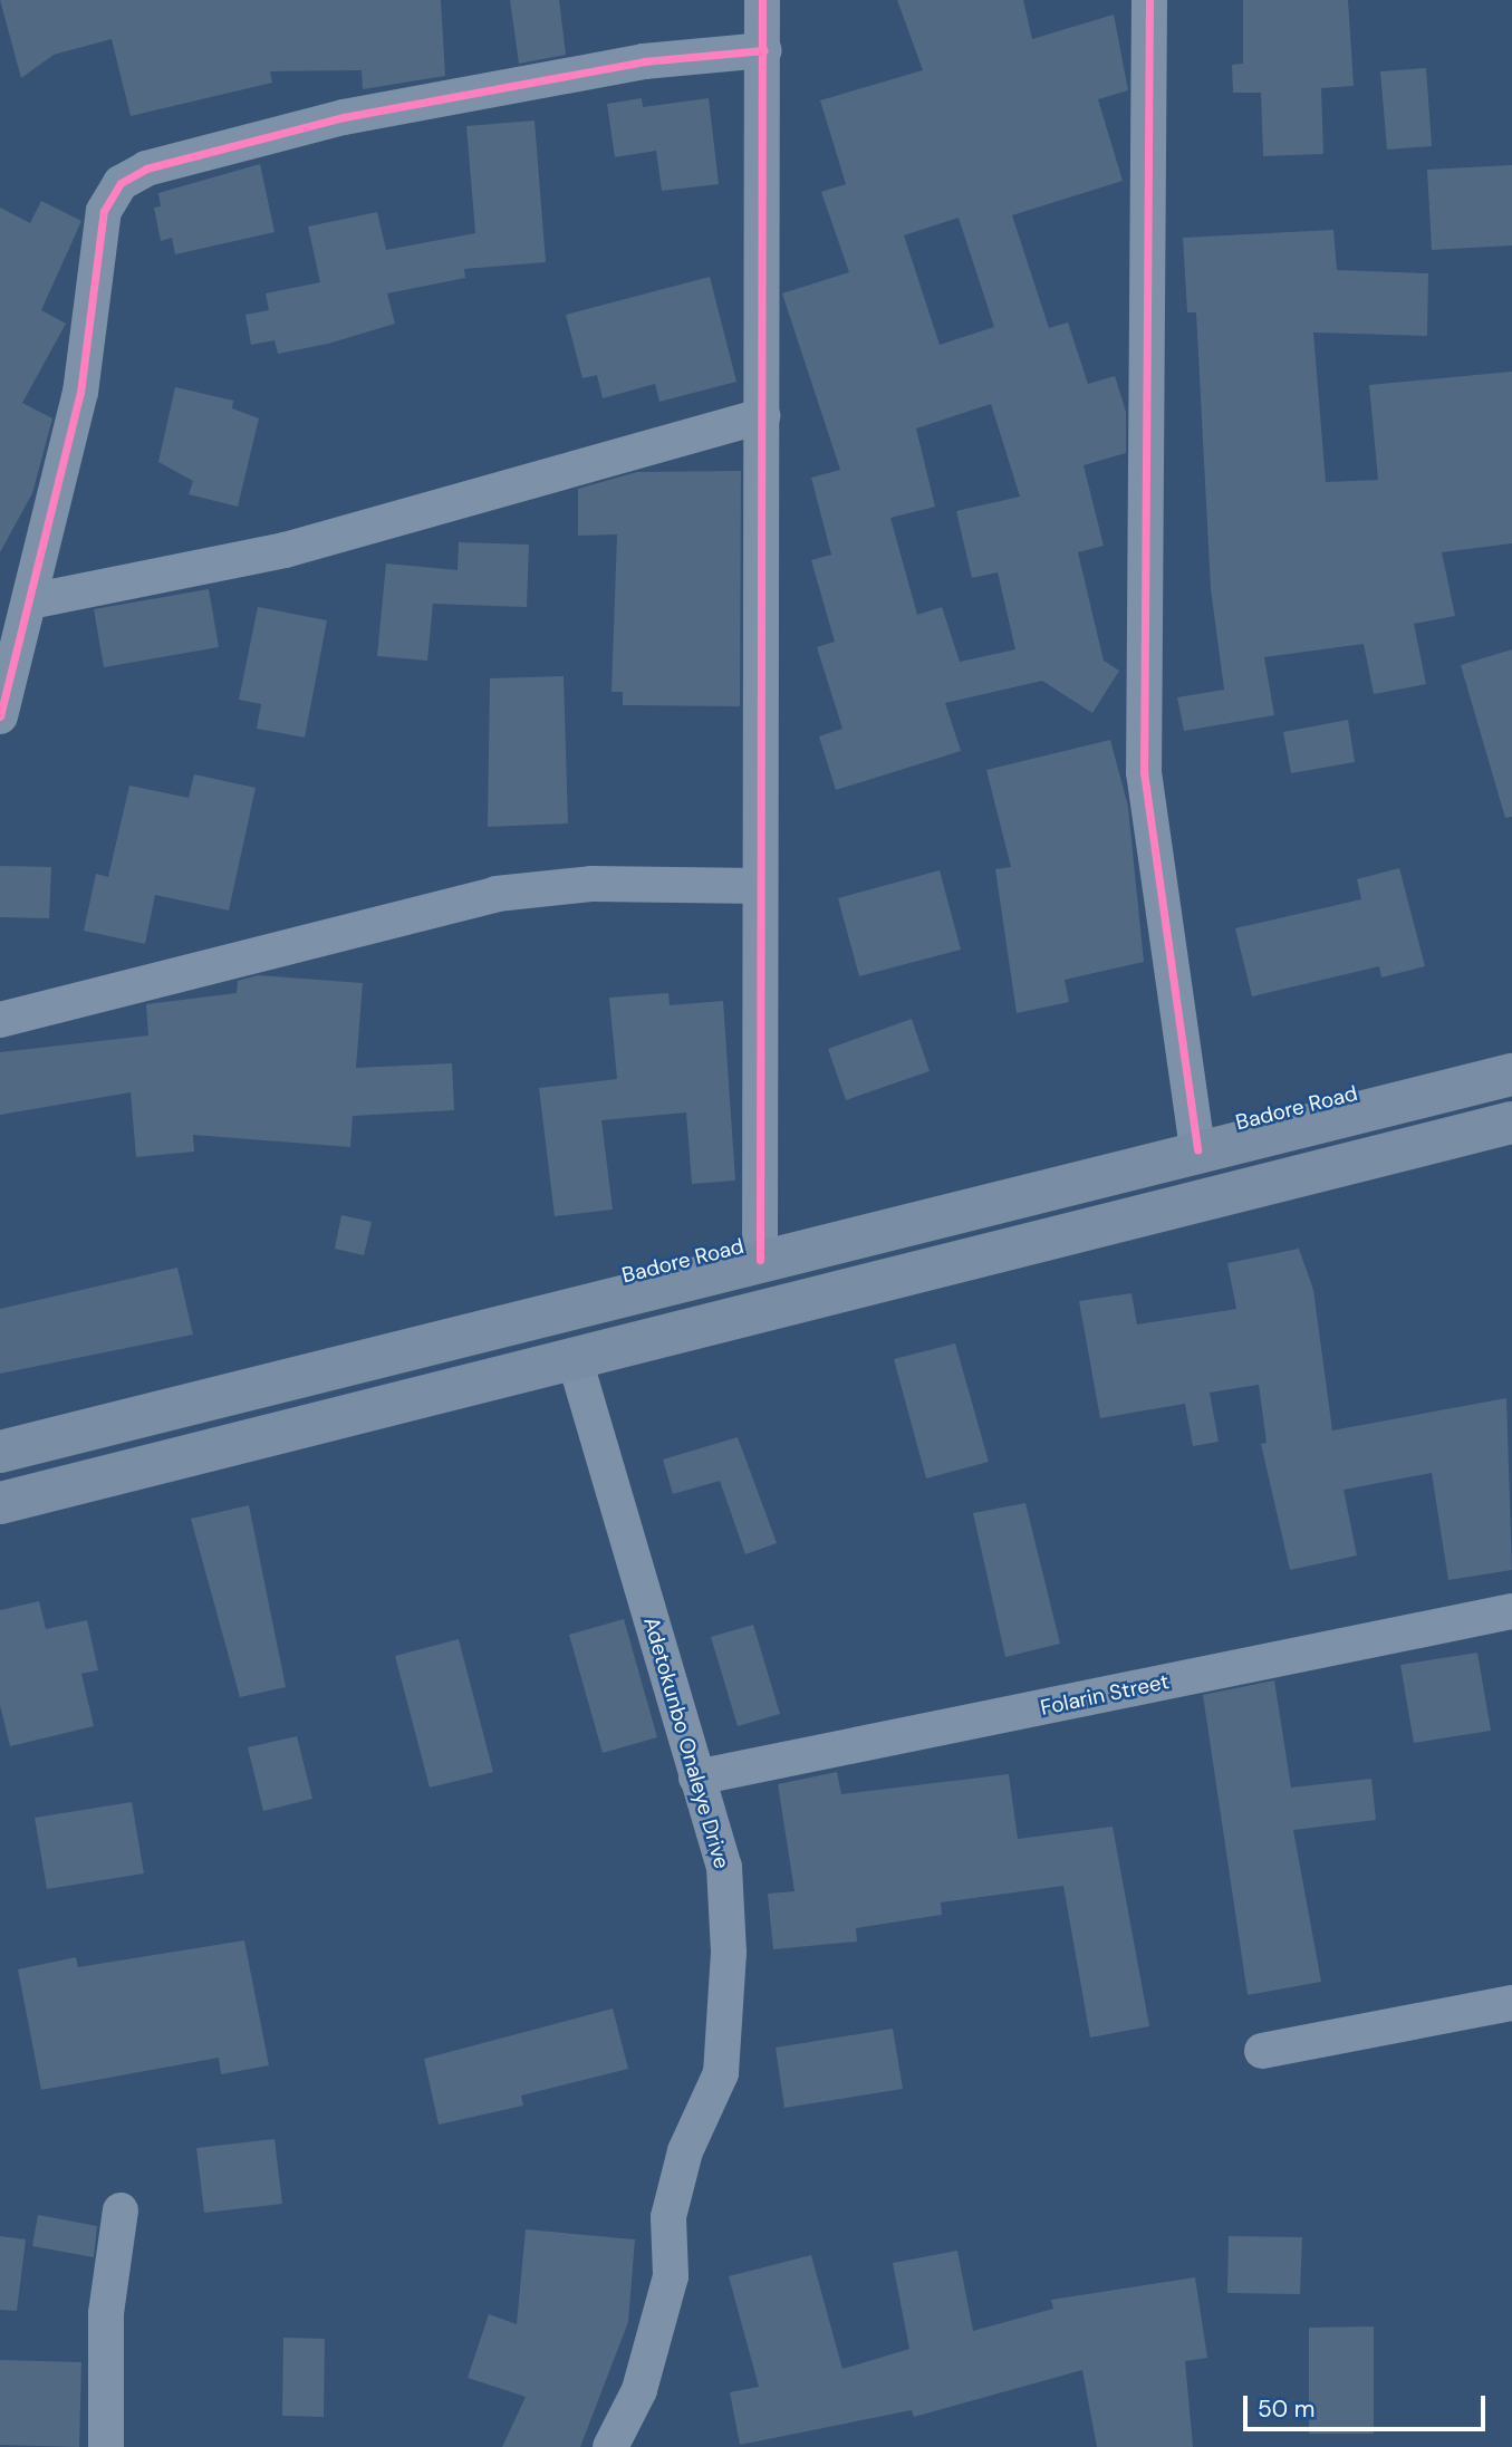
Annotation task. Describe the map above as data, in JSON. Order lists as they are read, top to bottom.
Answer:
{
  "streets": {
    "main road": ["Badore Road"],
    "street": ["Folarin Street", "Adetokunbo Onaleye Drive"]
  },
  "crossings": [
    ["Folarin Street", "Adetokunbo Onaleye Drive"]
  ],
  "scale_bar": "50 m"
}
